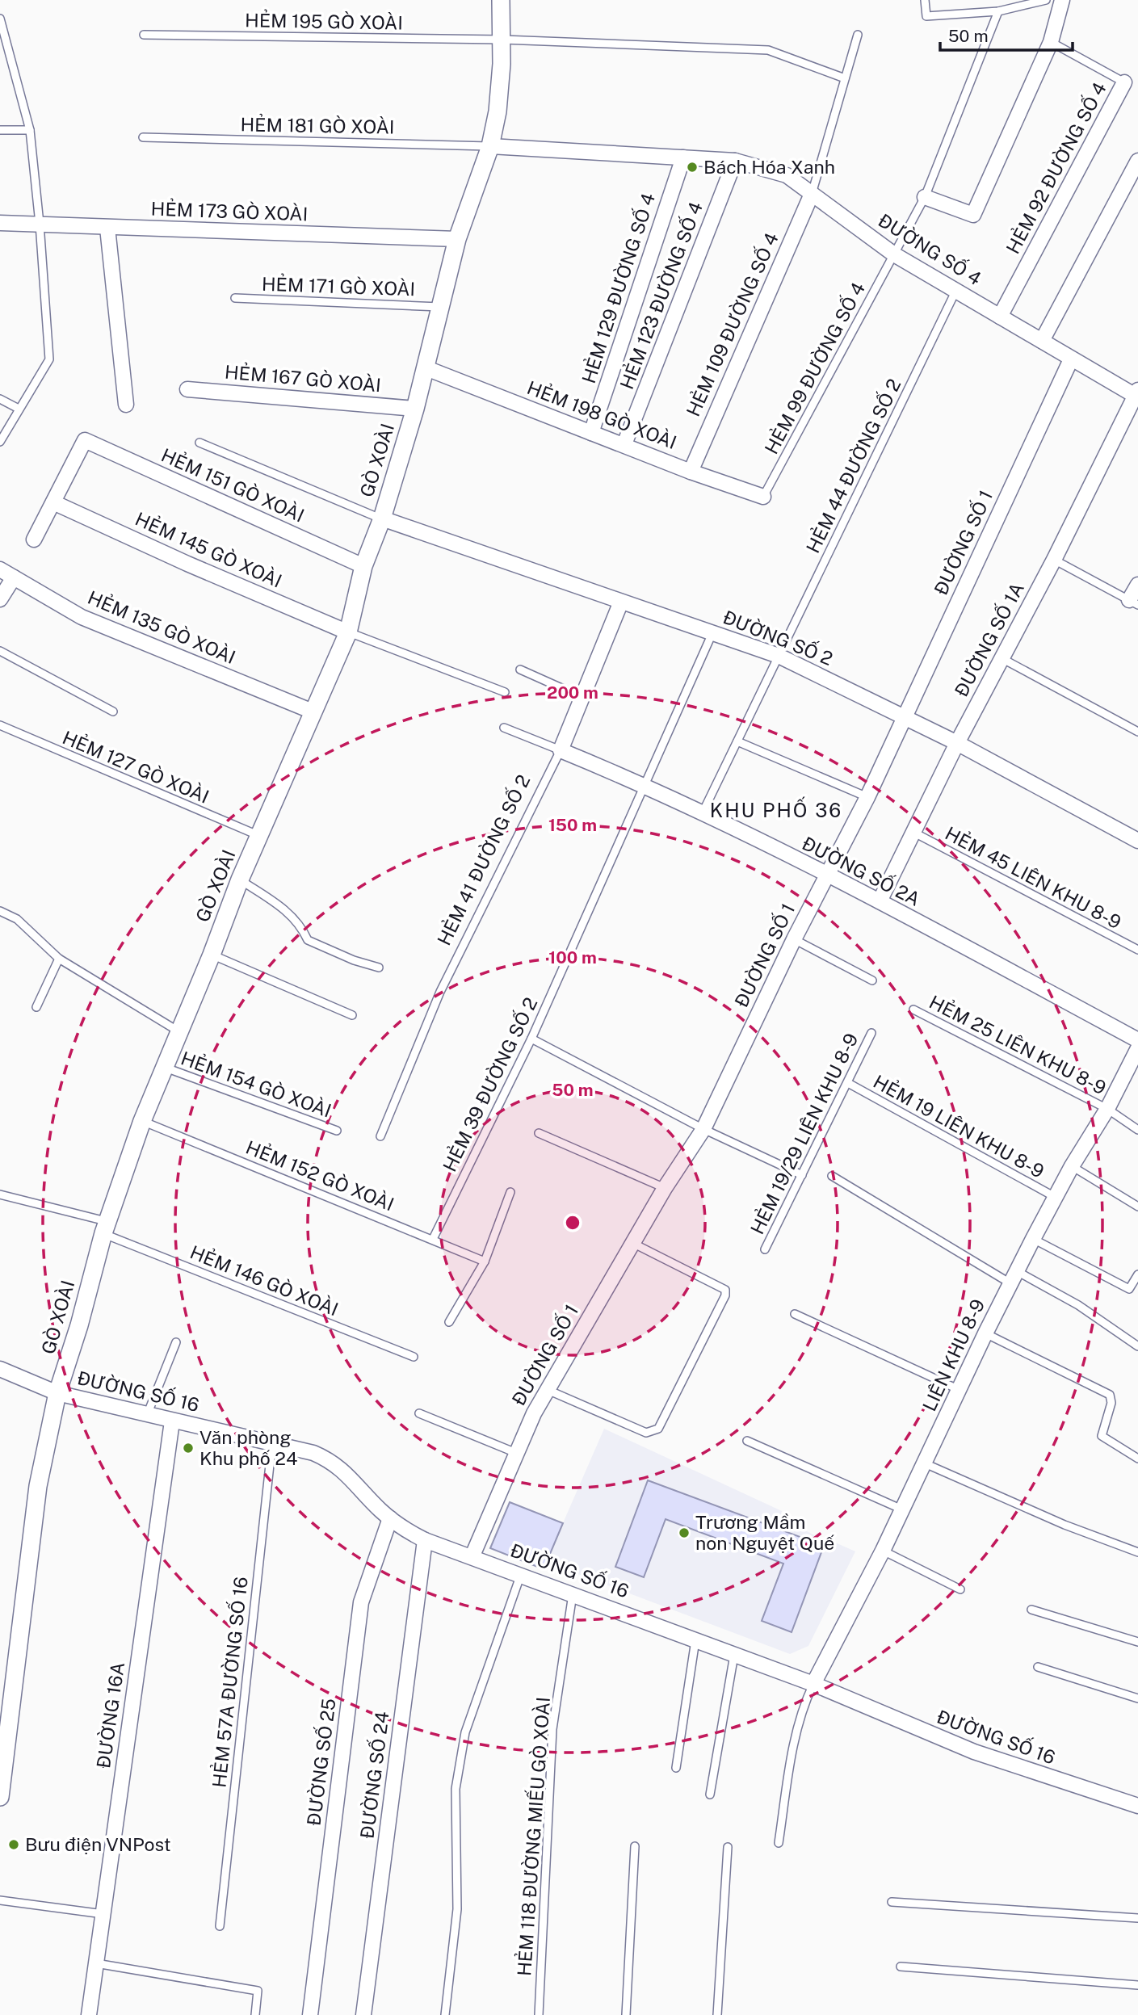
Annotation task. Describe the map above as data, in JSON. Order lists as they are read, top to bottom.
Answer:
{
  "streets": {
    "street": [
      "HẺM 92 ĐƯỜNG SỐ 4",
      "HẺM 173 GÒ XOÀI",
      "ĐƯỜNG SỐ 4",
      "HẺM 129 ĐƯỜNG SỐ 4",
      "HẺM 123 ĐƯỜNG SỐ 4",
      "HẺM 109 ĐƯỜNG SỐ 4",
      "HẺM 167 GÒ XOÀI",
      "HẺM 198 GÒ XOÀI",
      "GÒ XOÀI",
      "HẺM 151 GÒ XOÀI",
      "ĐƯỜNG SỐ 1",
      "HẺM 145 GÒ XOÀI",
      "HẺM 135 GÒ XOÀI",
      "ĐƯỜNG SỐ 2",
      "ĐƯỜNG SỐ 1A",
      "HẺM 41 ĐƯỜNG SỐ 2",
      "ĐƯỜNG SỐ 2A",
      "LIÊN KHU 8-9",
      "ĐƯỜNG SỐ 16",
      "ĐƯỜNG 16A",
      "ĐƯỜNG SỐ 25",
      "ĐƯỜNG SỐ 24"
    ],
    "lane": [
      "HẺM 195 GÒ XOÀI",
      "HẺM 181 GÒ XOÀI",
      "HẺM 171 GÒ XOÀI",
      "HẺM 99 ĐƯỜNG SỐ 4",
      "HẺM 44 ĐƯỜNG SỐ 2",
      "HẺM 127 GÒ XOÀI",
      "HẺM 45 LIÊN KHU 8-9",
      "HẺM 25 LIÊN KHU 8-9",
      "HẺM 154 GÒ XOÀI",
      "HẺM 39 ĐƯỜNG SỐ 2",
      "HẺM 19 LIÊN KHU 8-9",
      "HẺM 19/29 LIÊN KHU 8-9",
      "HẺM 152 GÒ XOÀI",
      "HẺM 146 GÒ XOÀI",
      "HẺM 57A ĐƯỜNG SỐ 16",
      "HẺM 118 ĐƯỜNG MIẾU GÒ XOÀI"
    ]
  },
  "crossings": [
    ["HẺM 195 GÒ XOÀI", "GÒ XOÀI"],
    ["HẺM 181 GÒ XOÀI", "ĐƯỜNG SỐ 4"],
    ["HẺM 181 GÒ XOÀI", "GÒ XOÀI"],
    ["HẺM 92 ĐƯỜNG SỐ 4", "ĐƯỜNG SỐ 4"],
    ["HẺM 173 GÒ XOÀI", "GÒ XOÀI"],
    ["ĐƯỜNG SỐ 4", "HẺM 129 ĐƯỜNG SỐ 4"],
    ["ĐƯỜNG SỐ 4", "HẺM 123 ĐƯỜNG SỐ 4"],
    ["ĐƯỜNG SỐ 4", "HẺM 109 ĐƯỜNG SỐ 4"],
    ["ĐƯỜNG SỐ 4", "HẺM 99 ĐƯỜNG SỐ 4"],
    ["ĐƯỜNG SỐ 4", "GÒ XOÀI"],
    ["ĐƯỜNG SỐ 4", "HẺM 44 ĐƯỜNG SỐ 2"],
    ["ĐƯỜNG SỐ 4", "ĐƯỜNG SỐ 1"],
    ["ĐƯỜNG SỐ 4", "ĐƯỜNG SỐ 1A"],
    ["HẺM 171 GÒ XOÀI", "GÒ XOÀI"],
    ["HẺM 129 ĐƯỜNG SỐ 4", "HẺM 198 GÒ XOÀI"],
    ["HẺM 123 ĐƯỜNG SỐ 4", "HẺM 198 GÒ XOÀI"],
    ["HẺM 109 ĐƯỜNG SỐ 4", "HẺM 198 GÒ XOÀI"],
    ["HẺM 99 ĐƯỜNG SỐ 4", "HẺM 198 GÒ XOÀI"],
    ["HẺM 167 GÒ XOÀI", "GÒ XOÀI"],
    ["HẺM 198 GÒ XOÀI", "GÒ XOÀI"],
    ["GÒ XOÀI", "HẺM 151 GÒ XOÀI"],
    ["GÒ XOÀI", "HẺM 145 GÒ XOÀI"],
    ["GÒ XOÀI", "HẺM 135 GÒ XOÀI"],
    ["GÒ XOÀI", "ĐƯỜNG SỐ 2"],
    ["GÒ XOÀI", "HẺM 127 GÒ XOÀI"],
    ["GÒ XOÀI", "HẺM 154 GÒ XOÀI"],
    ["GÒ XOÀI", "HẺM 152 GÒ XOÀI"],
    ["GÒ XOÀI", "HẺM 146 GÒ XOÀI"],
    ["GÒ XOÀI", "ĐƯỜNG SỐ 16"],
    ["HẺM 44 ĐƯỜNG SỐ 2", "ĐƯỜNG SỐ 2"],
    ["HẺM 44 ĐƯỜNG SỐ 2", "ĐƯỜNG SỐ 2A"],
    ["HẺM 151 GÒ XOÀI", "HẺM 145 GÒ XOÀI"],
    ["ĐƯỜNG SỐ 1", "ĐƯỜNG SỐ 2"],
    ["ĐƯỜNG SỐ 1", "ĐƯỜNG SỐ 2A"],
    ["ĐƯỜNG SỐ 1", "ĐƯỜNG SỐ 16"],
    ["ĐƯỜNG SỐ 2", "ĐƯỜNG SỐ 1A"],
    ["ĐƯỜNG SỐ 2", "HẺM 41 ĐƯỜNG SỐ 2"],
    ["ĐƯỜNG SỐ 2", "HẺM 39 ĐƯỜNG SỐ 2"],
    ["ĐƯỜNG SỐ 1A", "ĐƯỜNG SỐ 2A"],
    ["ĐƯỜNG SỐ 1A", "HẺM 45 LIÊN KHU 8-9"],
    ["HẺM 41 ĐƯỜNG SỐ 2", "ĐƯỜNG SỐ 2A"],
    ["ĐƯỜNG SỐ 2A", "HẺM 39 ĐƯỜNG SỐ 2"],
    ["HẺM 25 LIÊN KHU 8-9", "LIÊN KHU 8-9"],
    ["HẺM 39 ĐƯỜNG SỐ 2", "HẺM 152 GÒ XOÀI"],
    ["HẺM 19 LIÊN KHU 8-9", "HẺM 19/29 LIÊN KHU 8-9"],
    ["HẺM 19 LIÊN KHU 8-9", "LIÊN KHU 8-9"],
    ["LIÊN KHU 8-9", "ĐƯỜNG SỐ 16"],
    ["ĐƯỜNG SỐ 16", "HẺM 57A ĐƯỜNG SỐ 16"],
    ["ĐƯỜNG SỐ 16", "ĐƯỜNG 16A"],
    ["ĐƯỜNG SỐ 16", "ĐƯỜNG SỐ 25"],
    ["ĐƯỜNG SỐ 16", "ĐƯỜNG SỐ 24"],
    ["ĐƯỜNG SỐ 16", "HẺM 118 ĐƯỜNG MIẾU GÒ XOÀI"]
  ],
  "districts": ["KHU PHỐ 36"],
  "places": [
    "Bách Hóa Xanh",
    "Văn phòng Khu phố 24",
    "Trương Mầm non Nguyệt Quế",
    "Bưu điện VNPost"
  ],
  "scale_bar": "50 m",
  "rings": [
    "200 m",
    "150 m",
    "100 m",
    "50 m"
  ]
}
